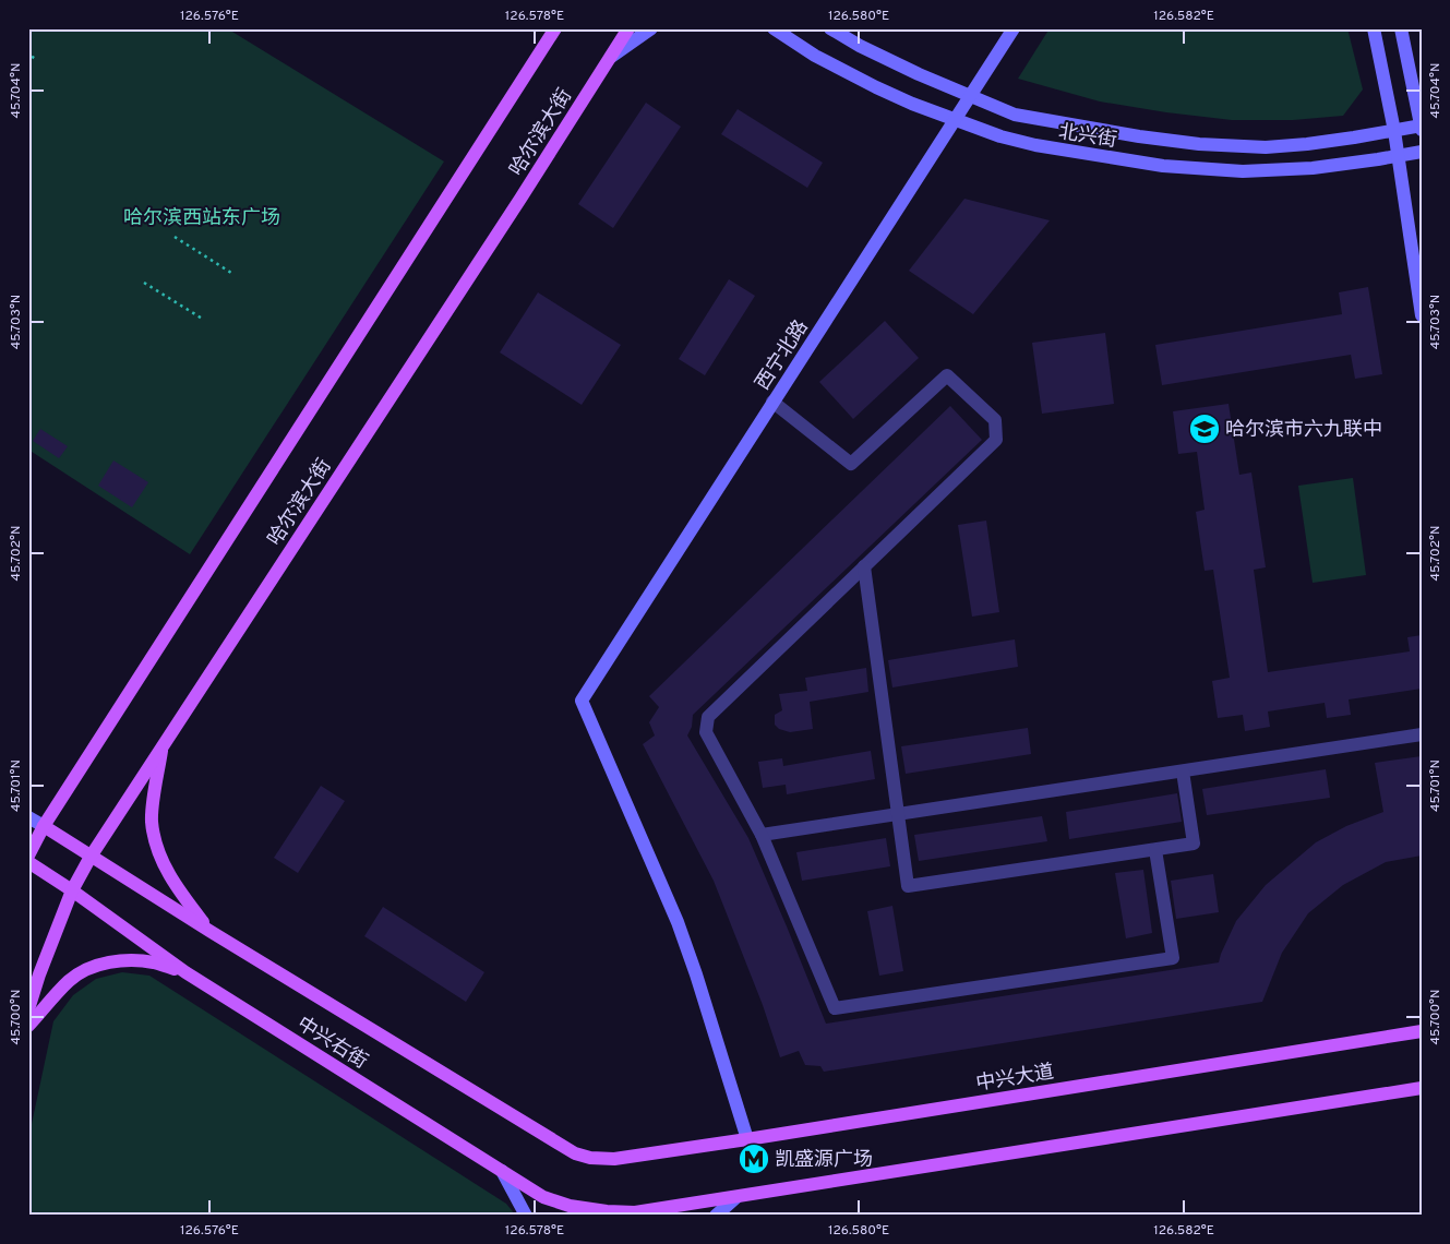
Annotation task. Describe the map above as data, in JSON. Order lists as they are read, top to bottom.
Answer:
{
  "streets": {
    "main road": [
      "哈尔滨大街",
      "北兴街",
      "西宁北路",
      "中兴右街",
      "中兴大道"
    ]
  },
  "crossings": [
    ["哈尔滨大街", "中兴右街"],
    ["北兴街", "西宁北路"],
    ["西宁北路", "中兴大道"],
    ["中兴右街", "中兴大道"]
  ],
  "parks": ["哈尔滨西站东广场"],
  "places": {
    "school or university": ["哈尔滨市六九联中"],
    "metro station": ["凯盛源广场"]
  },
  "coordinates": [
    "126.576°E",
    "126.578°E",
    "126.580°E",
    "126.582°E",
    "45.704°N",
    "45.703°N",
    "45.702°N",
    "45.701°N",
    "45.700°N"
  ]
}
